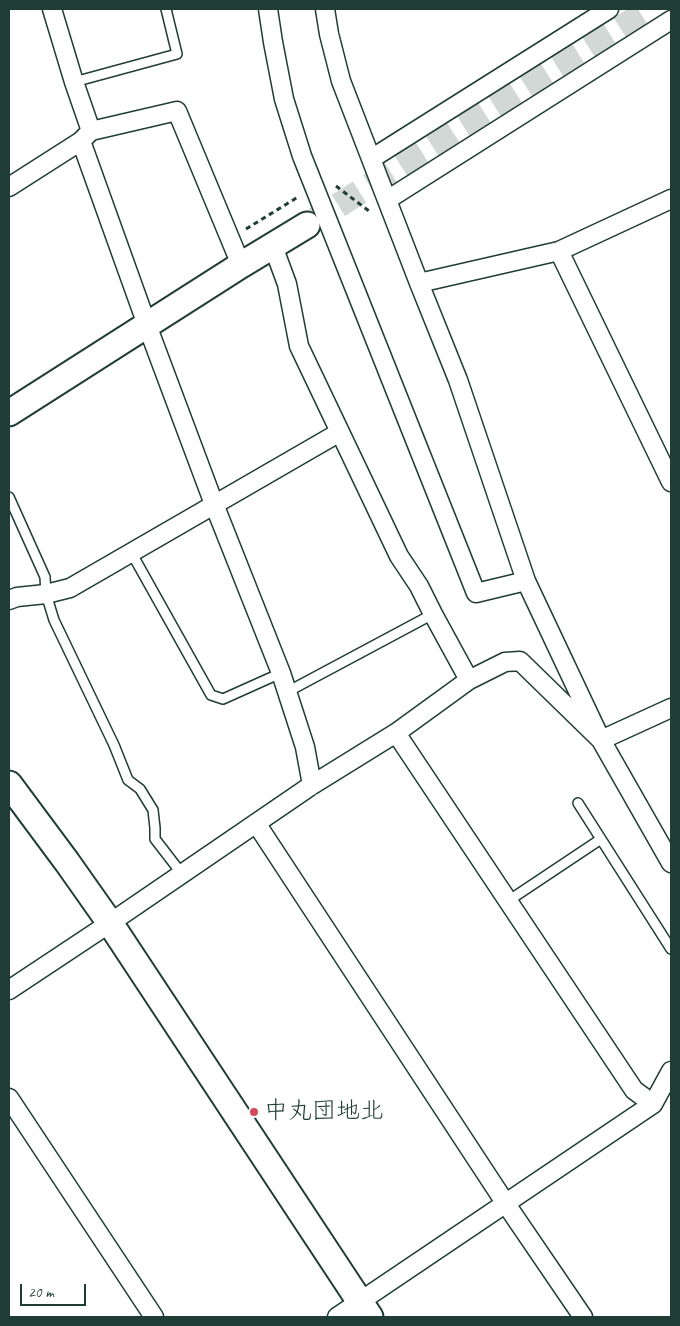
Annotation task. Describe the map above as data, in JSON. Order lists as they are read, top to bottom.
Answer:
{
  "places": ["中丸団地北"],
  "scale_bar": "20 m"
}
